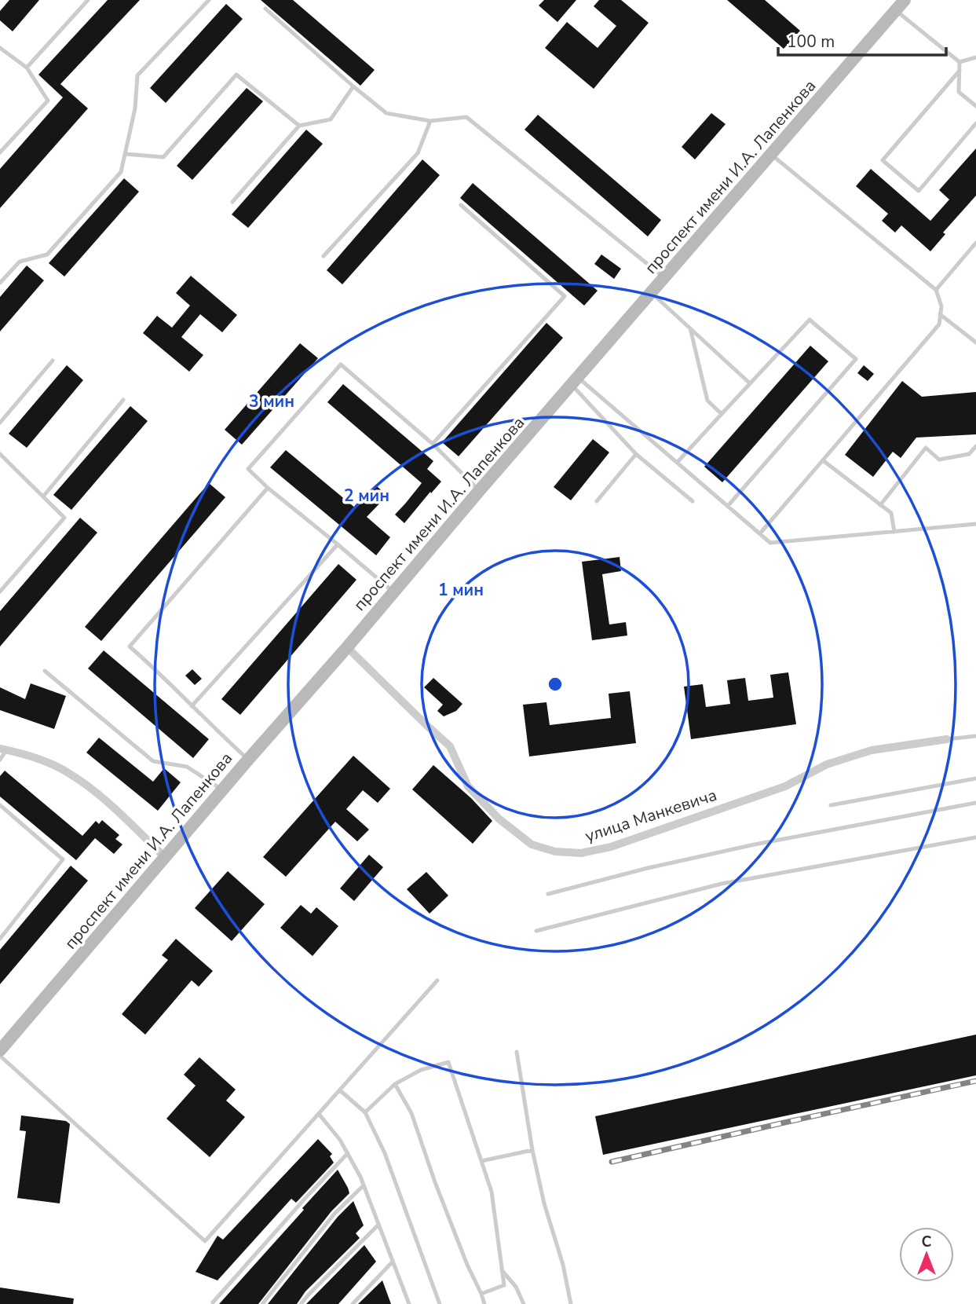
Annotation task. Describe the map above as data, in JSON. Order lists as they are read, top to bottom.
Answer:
{
  "streets": {
    "main road": ["проспект имени И.А. Лапенкова"],
    "street": ["улица Манкевича"]
  },
  "crossings": [
    ["проспект имени И.А. Лапенкова", "улица Манкевича"]
  ],
  "scale_bar": "100 m",
  "north": "top",
  "rings": ["3 мин", "2 мин", "1 мин"]
}
